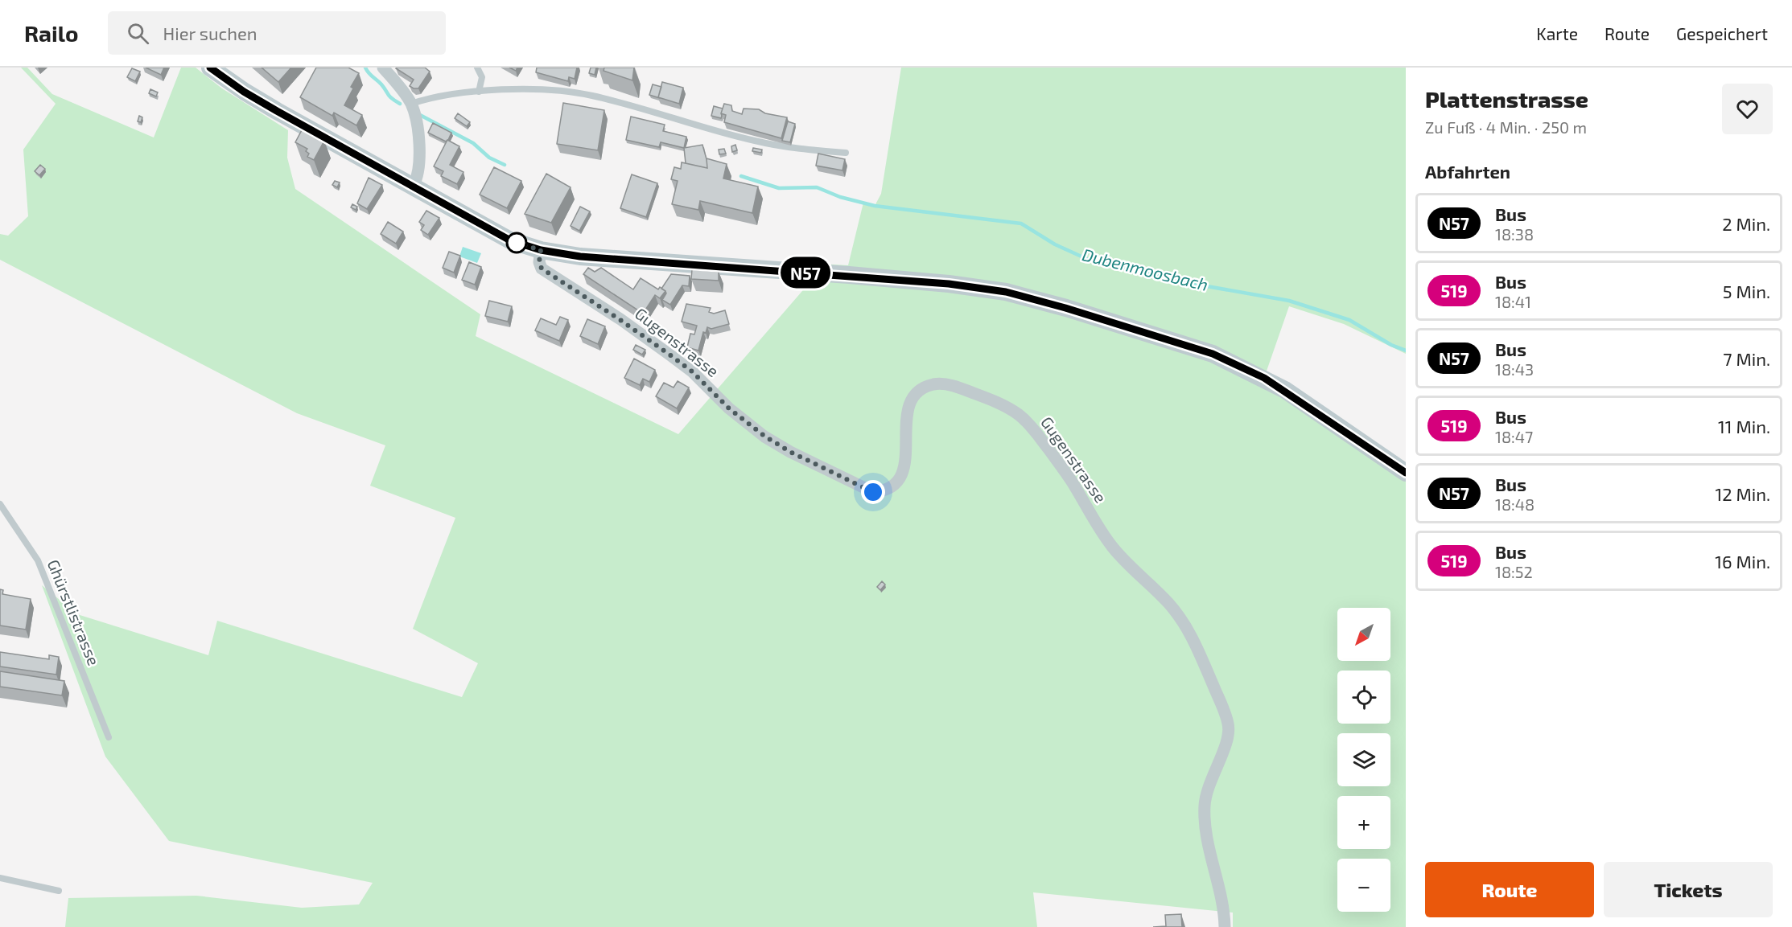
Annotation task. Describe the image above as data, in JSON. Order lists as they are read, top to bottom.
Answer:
{
  "streets": {
    "street": ["Gugenstrasse"],
    "lane": ["Ghürstlistrasse"]
  },
  "water": ["Dubenmoosbach"],
  "lines": ["bus line N57"],
  "north": "bottom left",
  "page": {
    "header": "Railo",
    "search": "Hier suchen",
    "nav": ["Karte", "Route", "Gespeichert"],
    "on_map": "N57",
    "heading": [
      ["Plattenstrasse", "Zu Fuß · 4 Min. · 250 m"],
      "Abfahrten"
    ],
    "list": [
      {
        "mark": "N57",
        "name": "Bus",
        "note": "18:38",
        "value": "2 Min."
      },
      {
        "mark": "519",
        "name": "Bus",
        "note": "18:41",
        "value": "5 Min."
      },
      {
        "mark": "N57",
        "name": "Bus",
        "note": "18:43",
        "value": "7 Min."
      },
      {
        "mark": "519",
        "name": "Bus",
        "note": "18:47",
        "value": "11 Min."
      },
      {
        "mark": "N57",
        "name": "Bus",
        "note": "18:48",
        "value": "12 Min."
      },
      {
        "mark": "519",
        "name": "Bus",
        "note": "18:52",
        "value": "16 Min."
      }
    ],
    "map_buttons": ["+", "−"],
    "buttons": ["Route", "Tickets"]
  }
}
